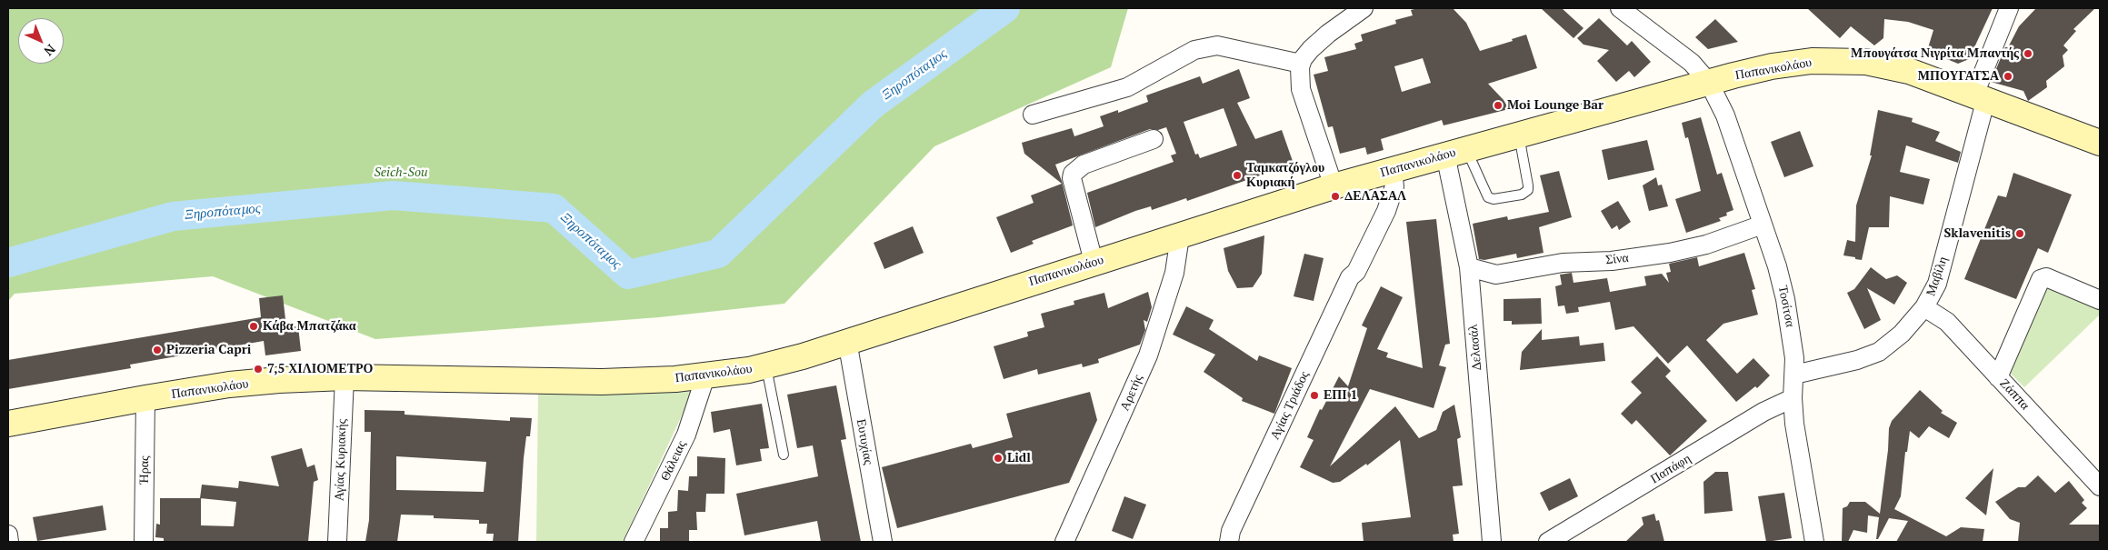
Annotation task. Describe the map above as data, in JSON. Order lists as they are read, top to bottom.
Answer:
{
  "streets": {
    "main road": ["Παπανικολάου"],
    "street": [
      "Σίνα",
      "Μαβίλη",
      "Τοσίτσα",
      "Δελασάλ",
      "Αρετής",
      "Ζάππα",
      "Αγίας Τριάδος",
      "Ευτυχίας",
      "Αγίας Κυριακής",
      "Θάλειας",
      "Παπάφη",
      "Ήρας"
    ]
  },
  "crossings": [
    ["Παπανικολάου", "Μαβίλη"],
    ["Παπανικολάου", "Τοσίτσα"],
    ["Παπανικολάου", "Δελασάλ"],
    ["Παπανικολάου", "Αρετής"],
    ["Παπανικολάου", "Αγίας Τριάδος"],
    ["Παπανικολάου", "Ευτυχίας"],
    ["Παπανικολάου", "Αγίας Κυριακής"],
    ["Παπανικολάου", "Θάλειας"],
    ["Παπανικολάου", "Ήρας"],
    ["Σίνα", "Τοσίτσα"],
    ["Σίνα", "Δελασάλ"],
    ["Μαβίλη", "Τοσίτσα"],
    ["Μαβίλη", "Ζάππα"],
    ["Τοσίτσα", "Παπάφη"]
  ],
  "water": ["Ξηροπόταμος"],
  "parks": ["Seich-Sou"],
  "places": [
    "Μπουγάτσα Νιγρίτα Μπαντής",
    "ΜΠΟΥΓΑΤΣΑ",
    "Moi Lounge Bar",
    "Ταμκατζόγλου Κυριακή",
    "ΔΕΛΑΣΑΛ",
    "Sklavenitis",
    "Κάβα Μπατζάκα",
    "Pizzeria Capri",
    "7,5 ΧΙΛΙΟΜΕΤΡΟ",
    "ΕΠΙ 1",
    "Lidl"
  ],
  "north": "bottom right"
}
